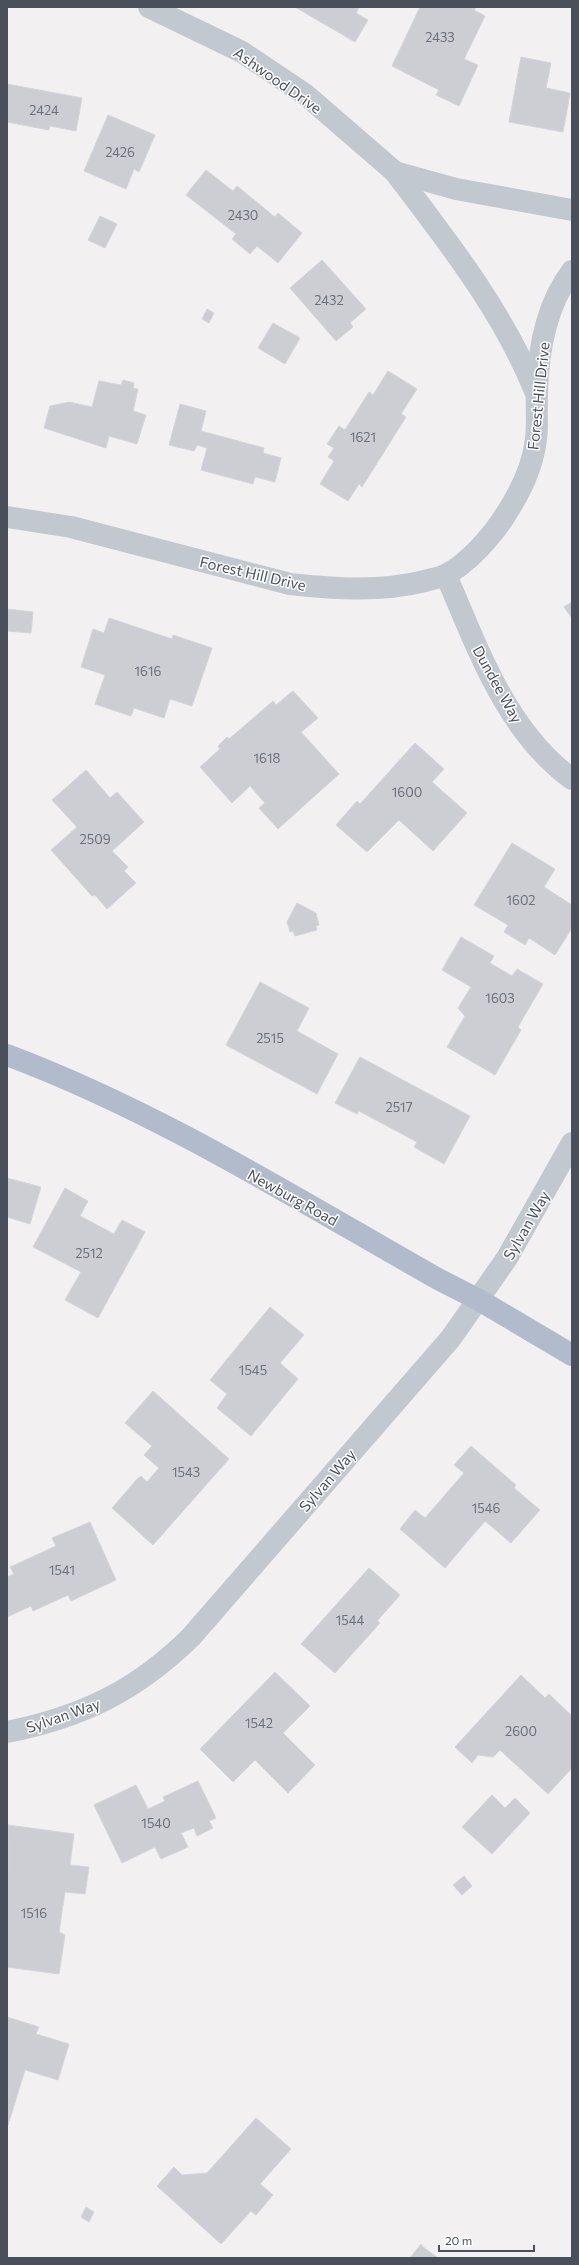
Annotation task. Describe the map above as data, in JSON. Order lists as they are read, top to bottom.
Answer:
{
  "streets": {
    "main road": ["Newburg Road"],
    "street": [
      "Ashwood Drive",
      "Forest Hill Drive",
      "Dundee Way",
      "Sylvan Way"
    ]
  },
  "crossings": [
    ["Ashwood Drive", "Forest Hill Drive"],
    ["Forest Hill Drive", "Dundee Way"],
    ["Newburg Road", "Sylvan Way"]
  ],
  "house_numbers": [
    "2433",
    "2424",
    "2426",
    "2430",
    "2432",
    "1621",
    "1616",
    "1618",
    "1600",
    "2509",
    "1602",
    "1603",
    "2515",
    "2517",
    "2512",
    "1545",
    "1543",
    "1546",
    "1541",
    "1544",
    "1542",
    "2600",
    "1540",
    "1516"
  ],
  "scale_bar": "20 m"
}
